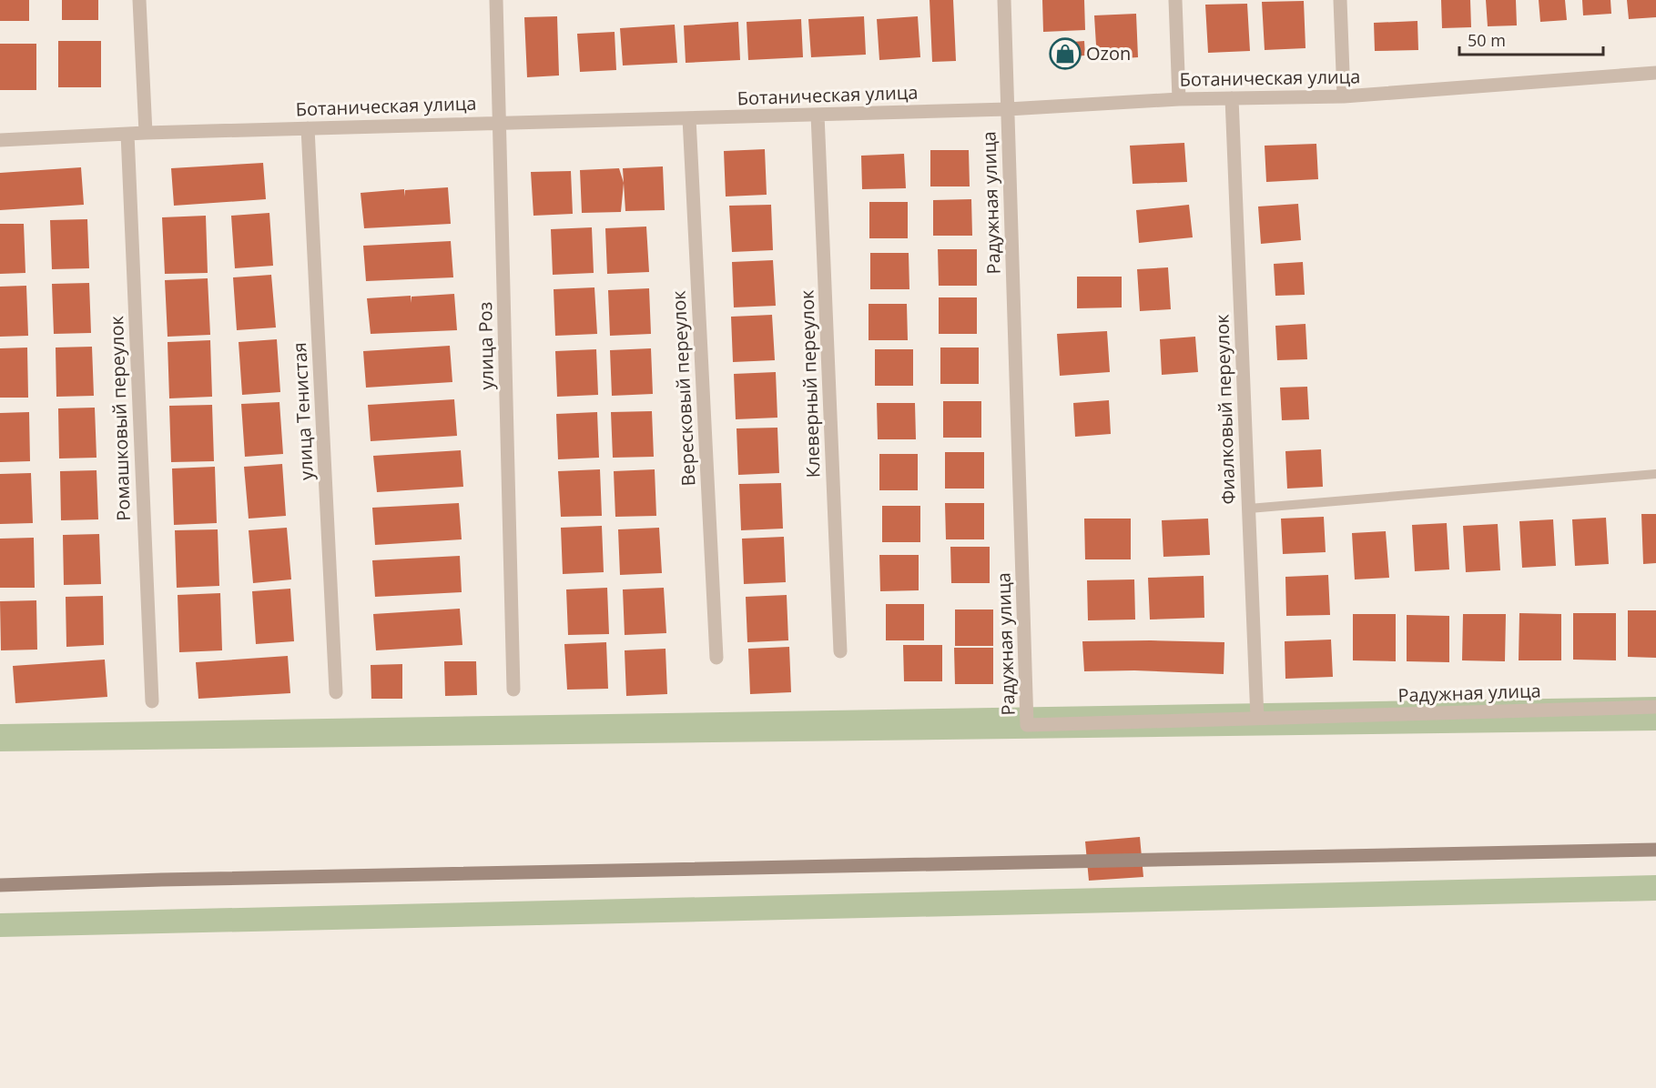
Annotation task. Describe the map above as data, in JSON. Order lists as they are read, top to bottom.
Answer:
{
  "streets": {
    "street": [
      "Ботаническая улица",
      "Радужная улица",
      "улица Роз",
      "Клеверный переулок",
      "Вересковый переулок",
      "Фиалковый переулок",
      "улица Тенистая",
      "Ромашковый переулок"
    ]
  },
  "crossings": [
    ["Ботаническая улица", "Радужная улица"],
    ["Ботаническая улица", "улица Роз"],
    ["Ботаническая улица", "Клеверный переулок"],
    ["Ботаническая улица", "Вересковый переулок"],
    ["Ботаническая улица", "Фиалковый переулок"],
    ["Ботаническая улица", "улица Тенистая"],
    ["Ботаническая улица", "Ромашковый переулок"],
    ["Радужная улица", "Фиалковый переулок"]
  ],
  "places": {
    "shop": ["Ozon"]
  },
  "scale_bar": "50 m"
}
